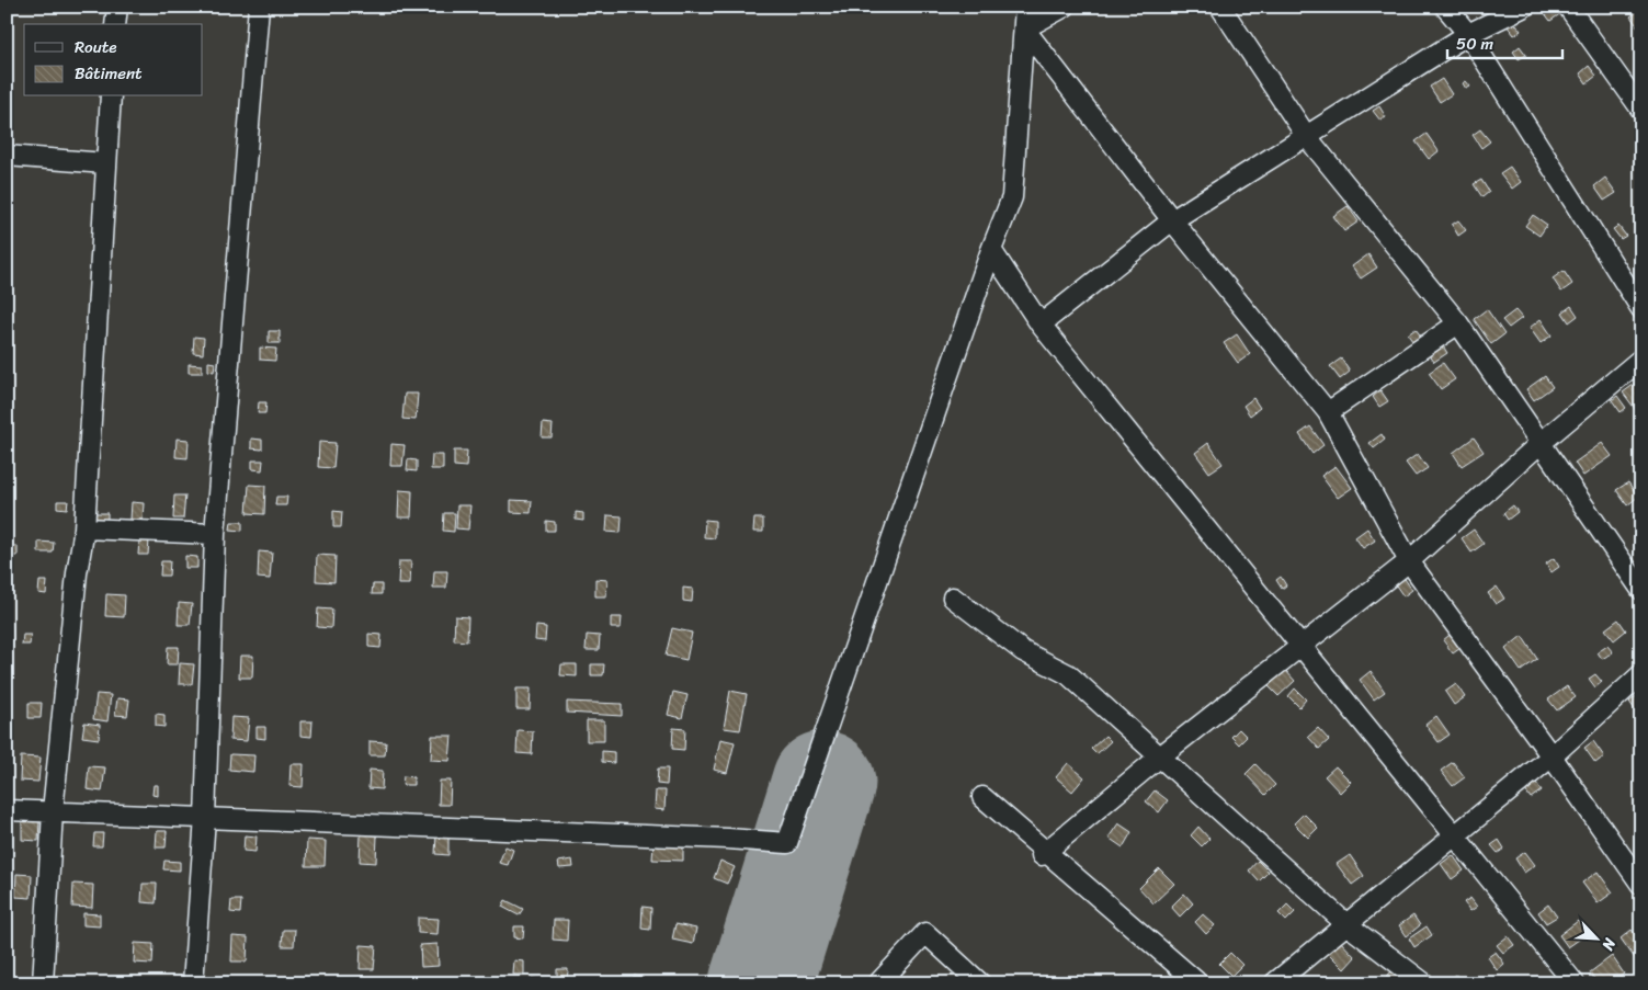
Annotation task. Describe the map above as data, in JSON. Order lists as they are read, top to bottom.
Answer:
{
  "legend": ["Route", "Bâtiment"],
  "scale_bar": "50 m",
  "north": "bottom right"
}
